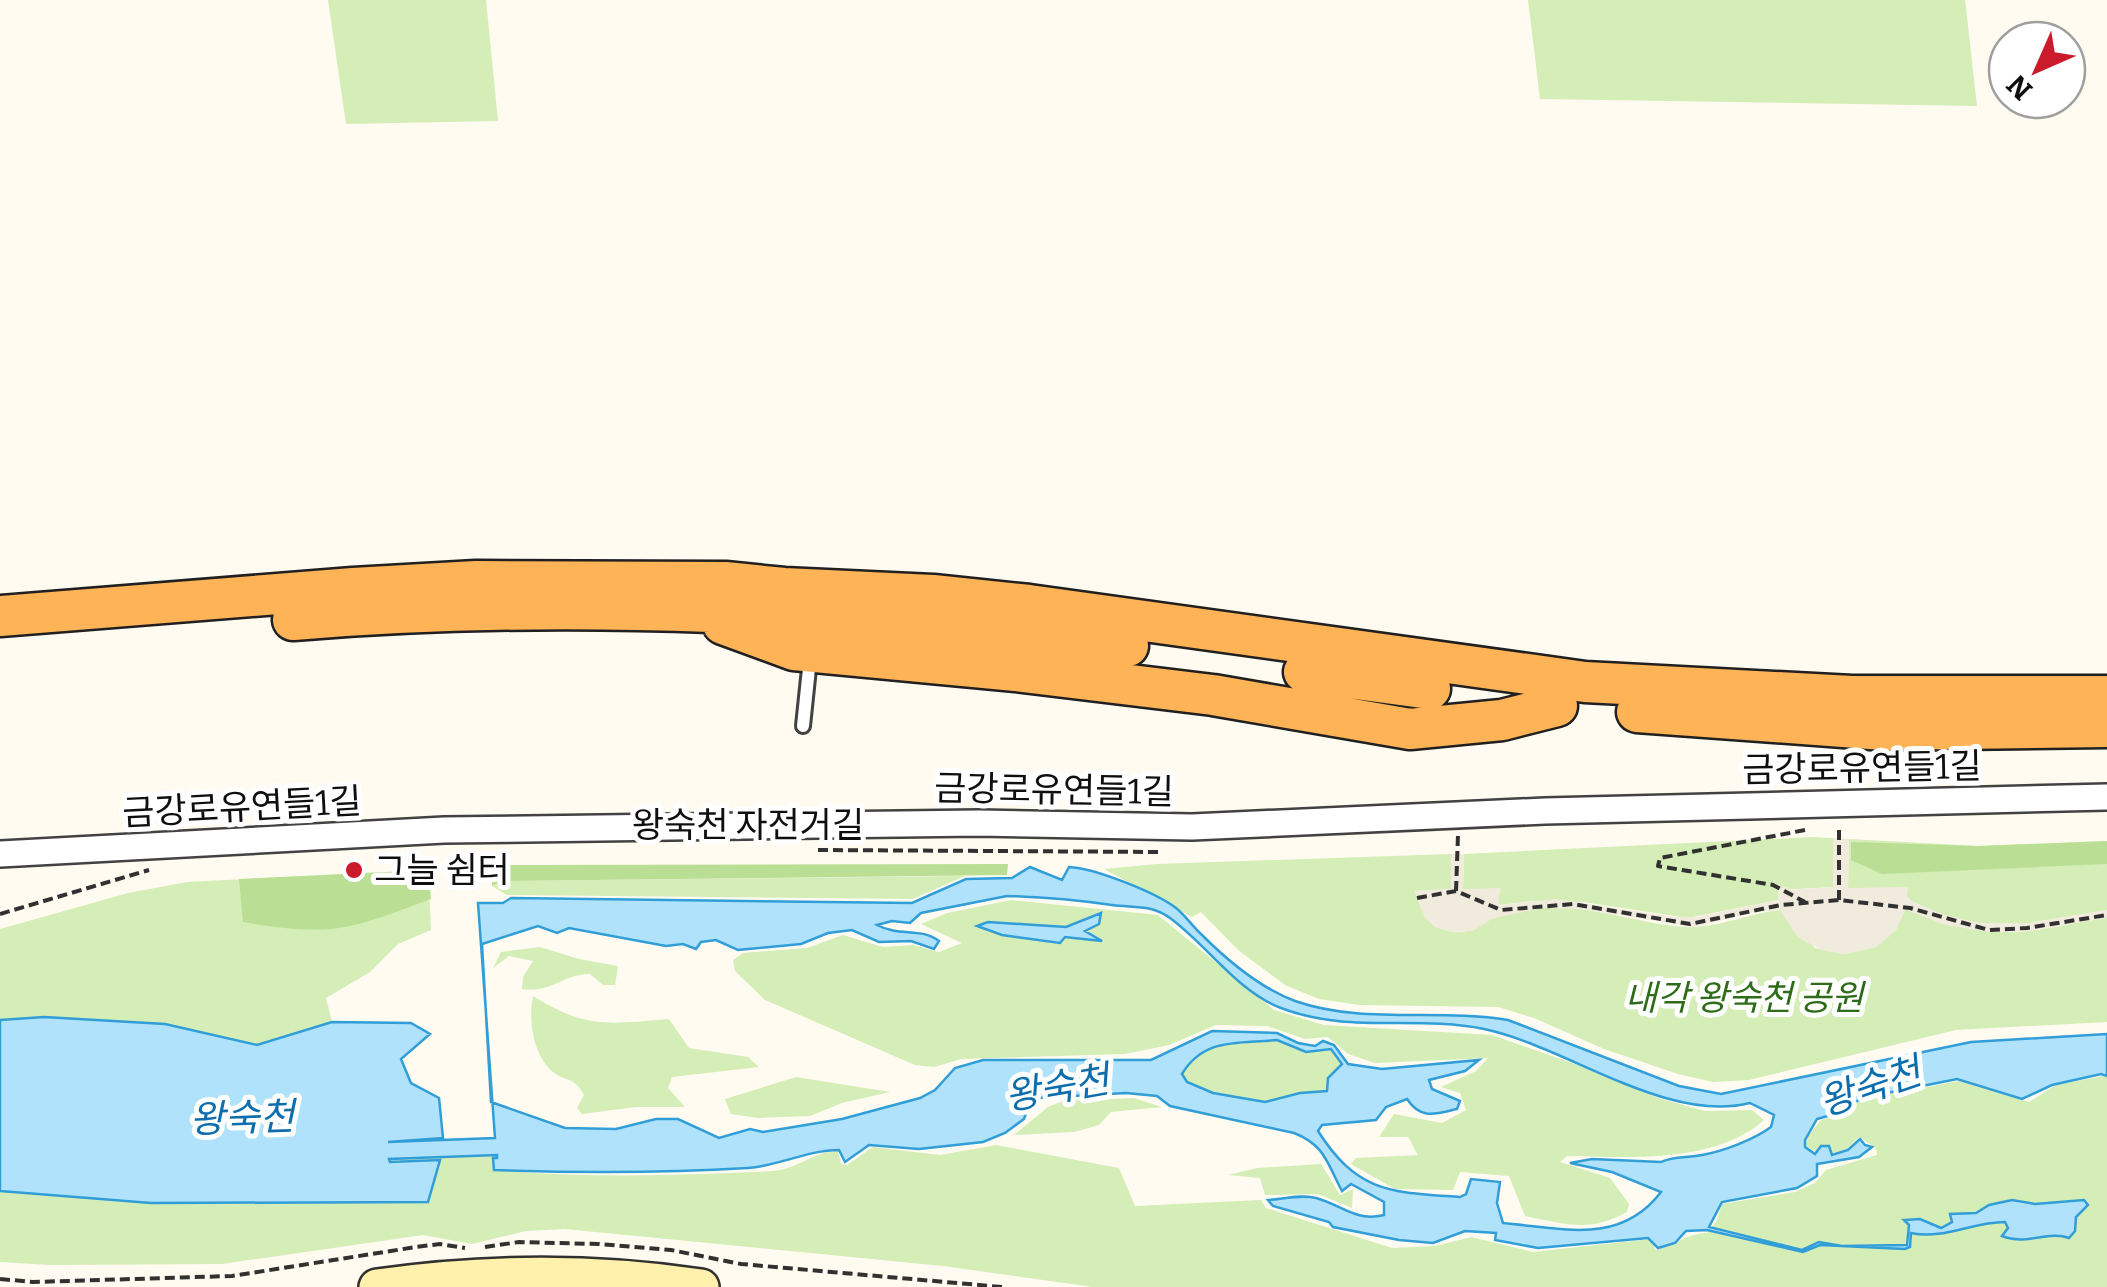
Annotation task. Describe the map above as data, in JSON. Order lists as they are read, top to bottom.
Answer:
{
  "streets": {
    "street": ["금강로유연들1길"],
    "path": ["왕숙천 자전거길"]
  },
  "water": ["왕숙천"],
  "parks": ["내각 왕숙천 공원"],
  "places": ["그늘 쉼터"],
  "north": "bottom left"
}
